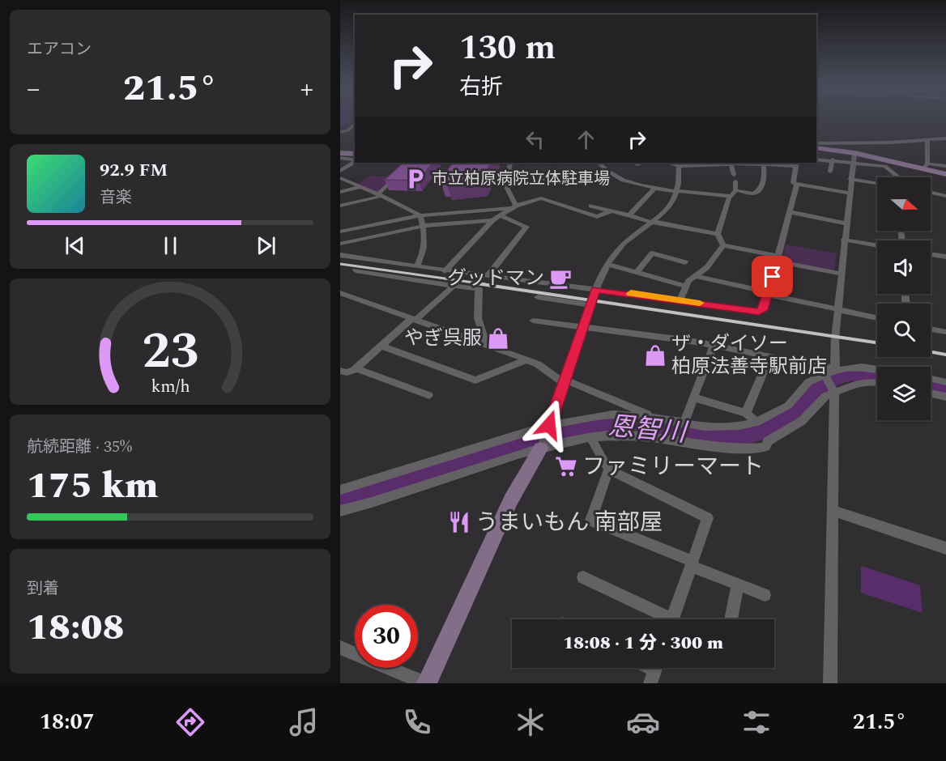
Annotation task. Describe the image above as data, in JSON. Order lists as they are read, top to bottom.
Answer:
{
  "water": ["恩智川"],
  "places": {
    "parking": ["市立柏原病院立体駐車場"],
    "cafe": ["グッドマン"],
    "shop": ["やぎ呉服", "ザ・ダイソー 柏原法善寺駅前店"],
    "supermarket": ["ファミリーマート"],
    "restaurant": ["うまいもん 南部屋"]
  },
  "north": "right",
  "page": {
    "tile": [
      "エアコン",
      ["航続距離 · 35%", "175 km"],
      ["到着", "18:08"]
    ],
    "turn": ["130 m", "右折"],
    "heat": ["−", "21.5°", "+"],
    "song": ["92.9 FM", "音楽"],
    "limit": "30",
    "trip": "18:08 · 1 分 · 300 m",
    "tabs": ["18:07", "21.5°"],
    "gauge": ["23", "km/h"]
  }
}
